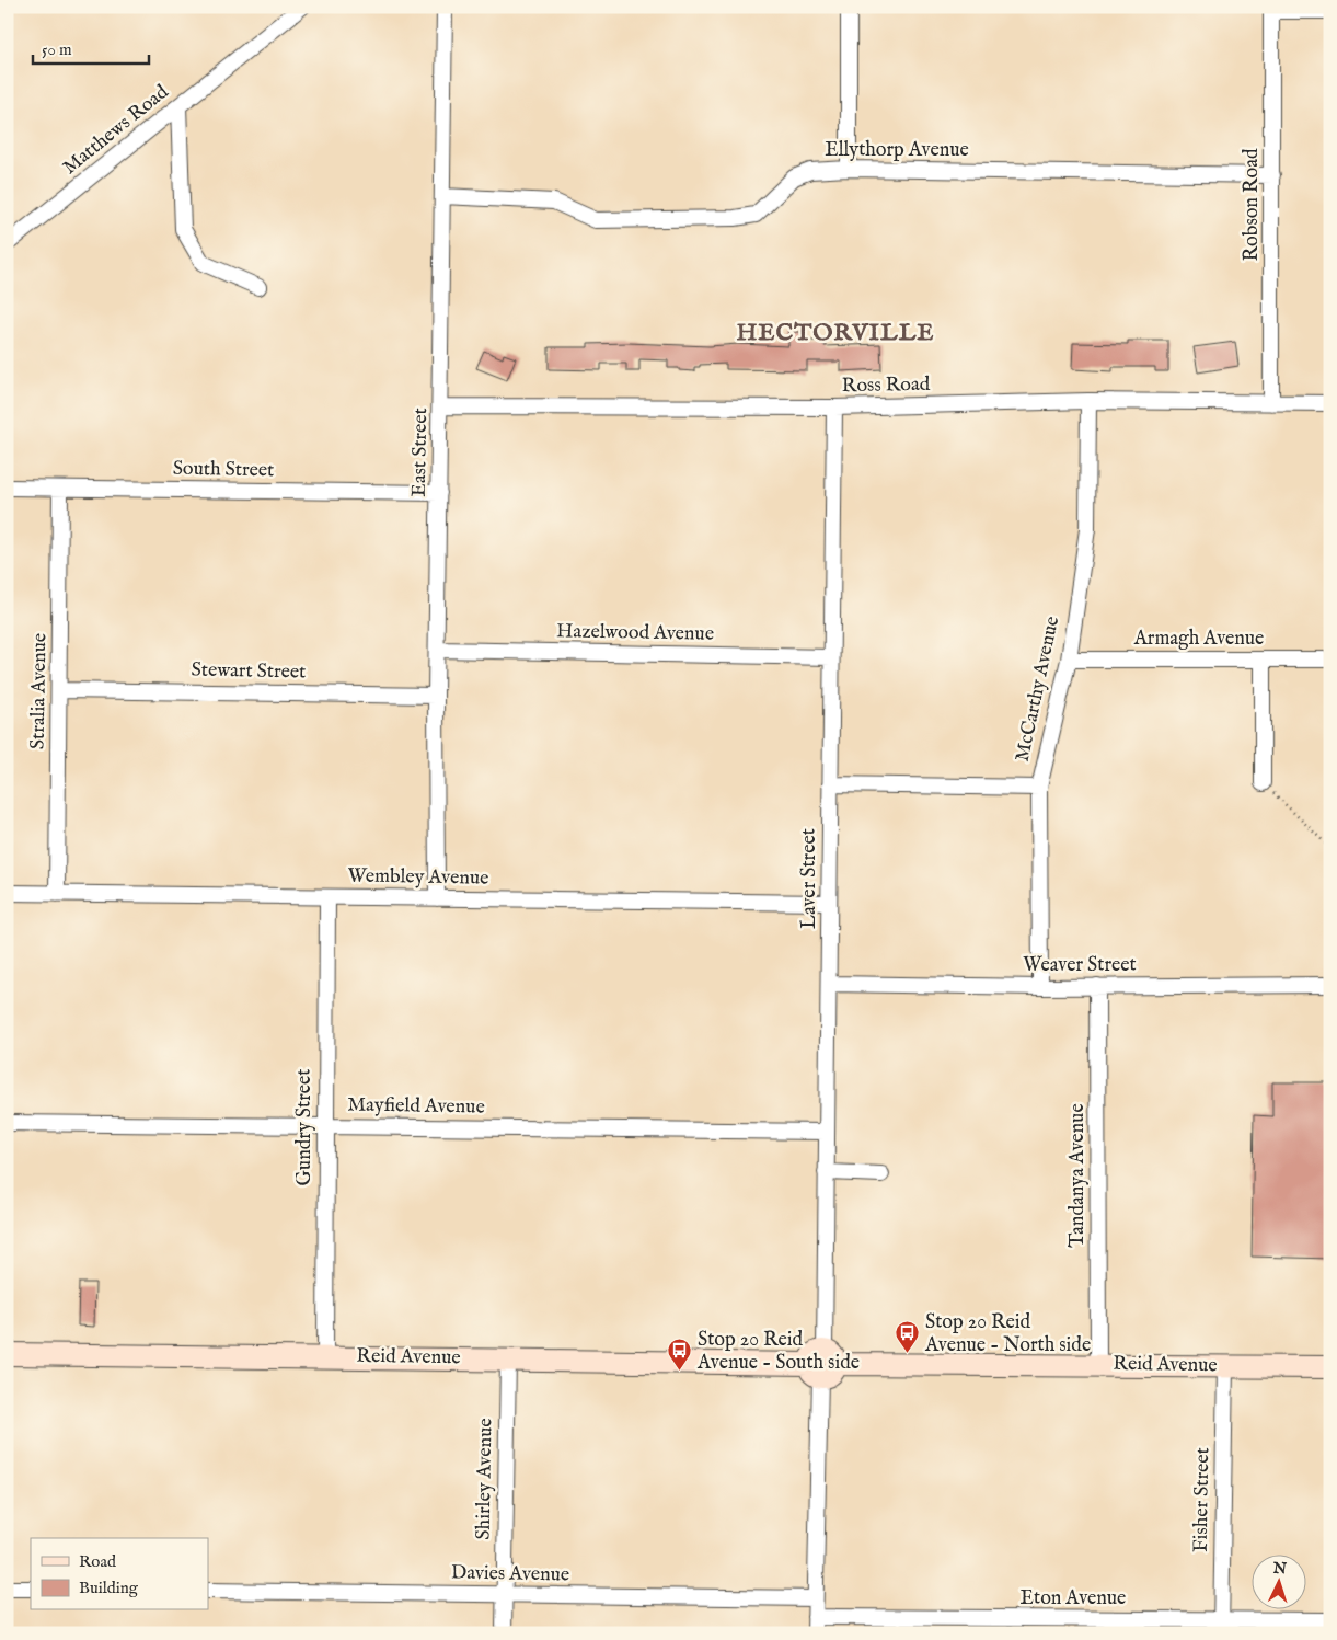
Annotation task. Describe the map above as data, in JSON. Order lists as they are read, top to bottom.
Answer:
{
  "streets": {
    "street": [
      "Matthews Road",
      "Ellythorp Avenue",
      "Robson Road",
      "Ross Road",
      "East Street",
      "South Street",
      "Hazelwood Avenue",
      "Armagh Avenue",
      "Stewart Street",
      "McCarthy Avenue",
      "Stralia Avenue",
      "Wembley Avenue",
      "Laver Street",
      "Weaver Street",
      "Mayfield Avenue",
      "Gundry Street",
      "Tandanya Avenue",
      "Reid Avenue",
      "Shirley Avenue",
      "Fisher Street",
      "Davies Avenue",
      "Eton Avenue"
    ]
  },
  "crossings": [
    ["Ellythorp Avenue", "Robson Road"],
    ["Ellythorp Avenue", "East Street"],
    ["Robson Road", "Ross Road"],
    ["Ross Road", "East Street"],
    ["Ross Road", "McCarthy Avenue"],
    ["Ross Road", "Laver Street"],
    ["East Street", "South Street"],
    ["East Street", "Hazelwood Avenue"],
    ["East Street", "Stewart Street"],
    ["East Street", "Wembley Avenue"],
    ["South Street", "Stralia Avenue"],
    ["Hazelwood Avenue", "Laver Street"],
    ["Armagh Avenue", "McCarthy Avenue"],
    ["Stewart Street", "Stralia Avenue"],
    ["McCarthy Avenue", "Weaver Street"],
    ["Stralia Avenue", "Wembley Avenue"],
    ["Wembley Avenue", "Laver Street"],
    ["Wembley Avenue", "Gundry Street"],
    ["Laver Street", "Weaver Street"],
    ["Laver Street", "Mayfield Avenue"],
    ["Laver Street", "Reid Avenue"],
    ["Laver Street", "Davies Avenue"],
    ["Laver Street", "Eton Avenue"],
    ["Weaver Street", "Tandanya Avenue"],
    ["Mayfield Avenue", "Gundry Street"],
    ["Gundry Street", "Reid Avenue"],
    ["Tandanya Avenue", "Reid Avenue"],
    ["Reid Avenue", "Shirley Avenue"],
    ["Reid Avenue", "Fisher Street"],
    ["Shirley Avenue", "Davies Avenue"],
    ["Fisher Street", "Eton Avenue"]
  ],
  "districts": ["HECTORVILLE"],
  "places": {
    "bus stop": ["Stop 20 Reid Avenue - North side", "Stop 20 Reid Avenue - South side"]
  },
  "legend": ["Road", "Building"],
  "scale_bar": "50 m",
  "north": "top"
}
